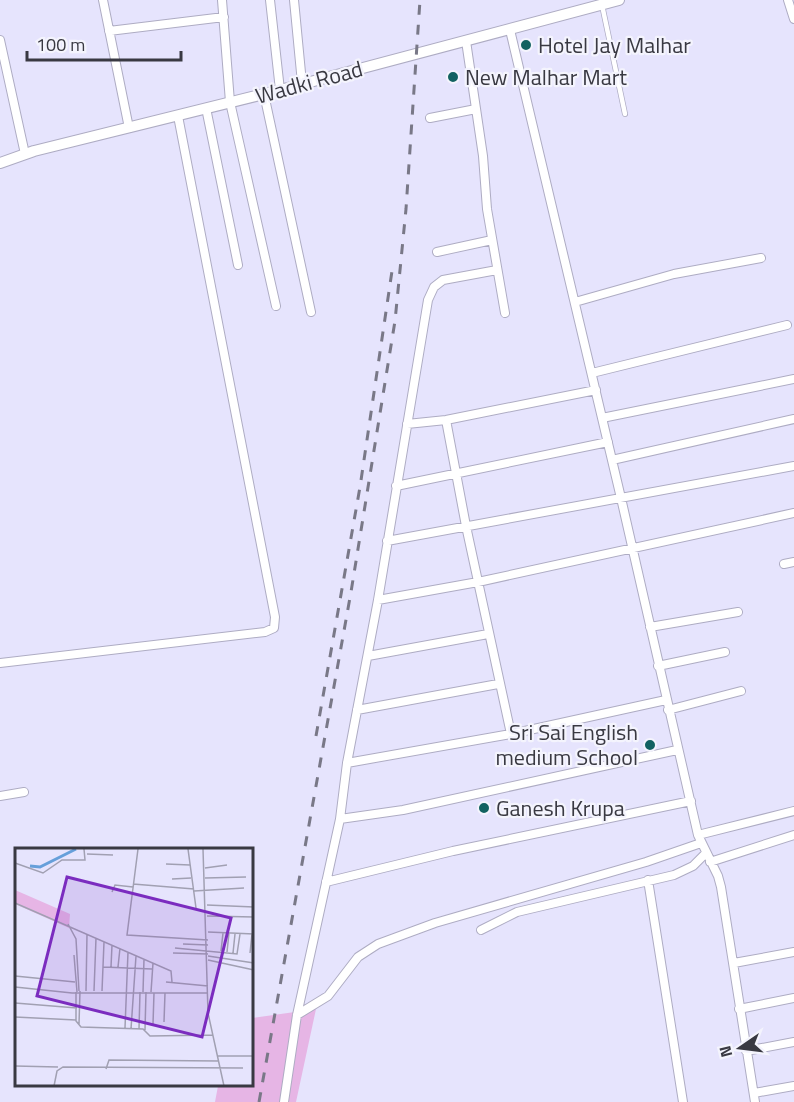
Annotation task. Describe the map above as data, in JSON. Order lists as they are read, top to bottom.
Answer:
{
  "streets": {
    "street": ["Wadki Road"]
  },
  "places": [
    "Hotel Jay Malhar",
    "New Malhar Mart",
    "Sri Sai English medium School",
    "Ganesh Krupa"
  ],
  "scale_bar": "100 m",
  "north": "left"
}
